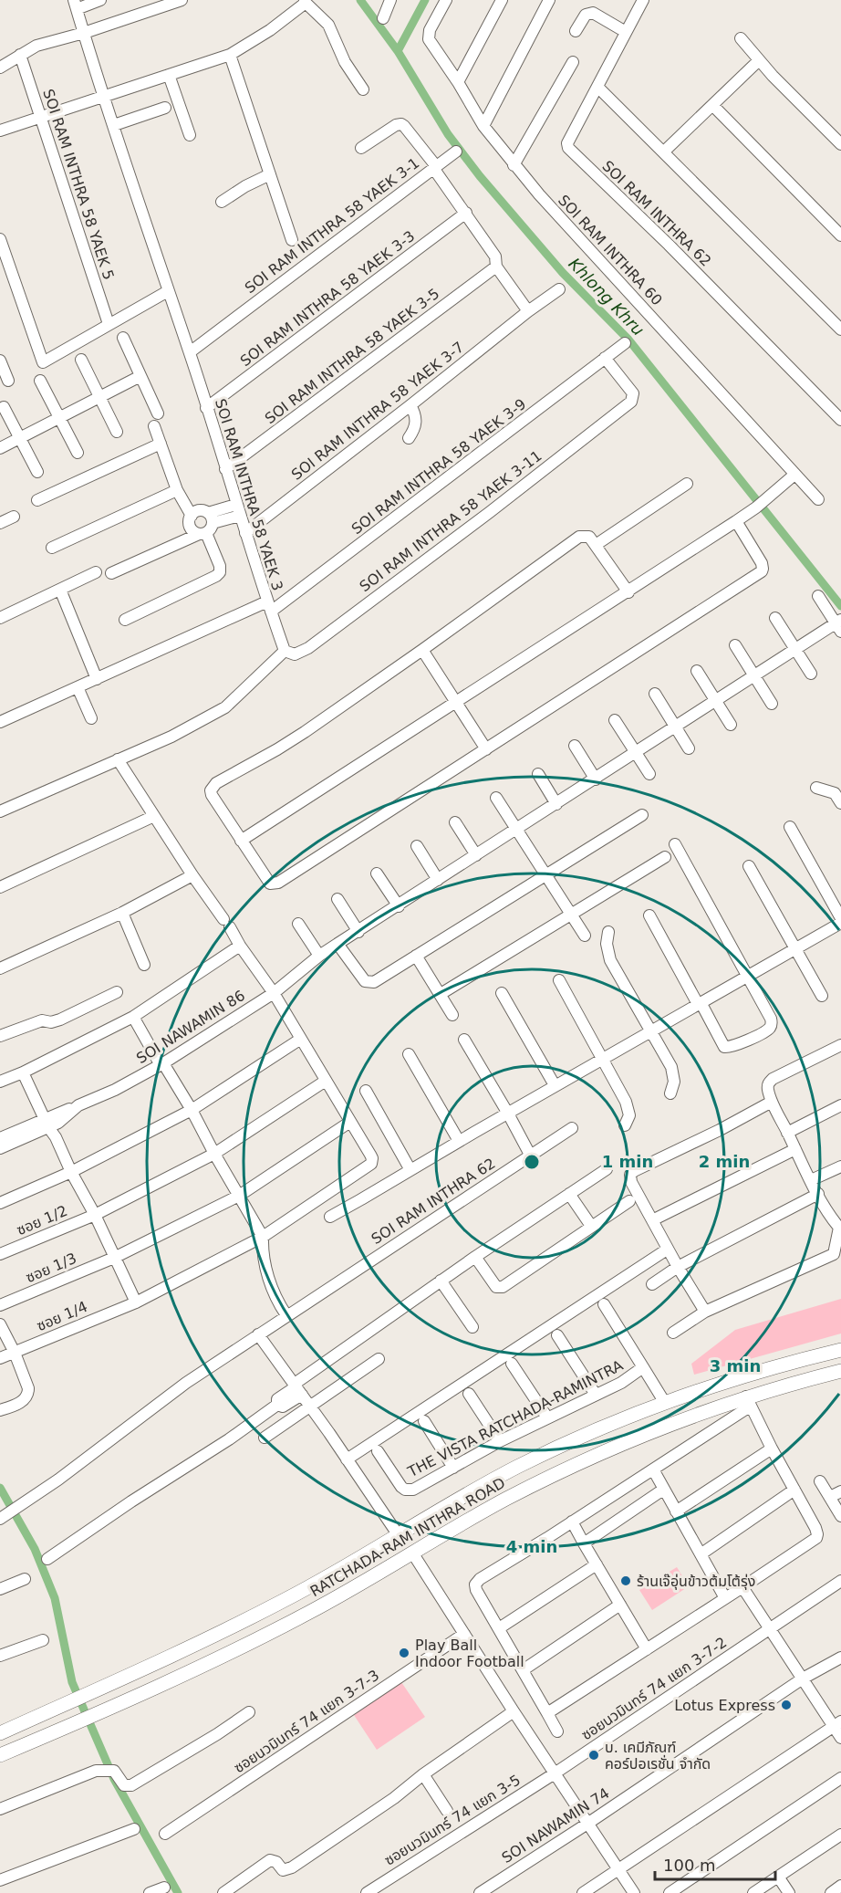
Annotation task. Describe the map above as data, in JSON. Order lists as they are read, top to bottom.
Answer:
{
  "streets": {
    "main road": ["RATCHADA-RAM INTHRA ROAD"],
    "street": [
      "SOI RAM INTHRA 58 YAEK 5",
      "SOI RAM INTHRA 62",
      "SOI RAM INTHRA 58 YAEK 3-1",
      "SOI RAM INTHRA 60",
      "SOI RAM INTHRA 58 YAEK 3-3",
      "SOI RAM INTHRA 58 YAEK 3-5",
      "SOI RAM INTHRA 58 YAEK 3-7",
      "SOI RAM INTHRA 58 YAEK 3-9",
      "SOI RAM INTHRA 58 YAEK 3",
      "SOI RAM INTHRA 58 YAEK 3-11",
      "SOI NAWAMIN 86",
      "ซอย 1/2",
      "ซอย 1/3",
      "ซอย 1/4",
      "THE VISTA RATCHADA-RAMINTRA",
      "ซอยนวมินทร์ 74 แยก 3-7-2",
      "ซอยนวมินทร์ 74 แยก 3-7-3",
      "ซอยนวมินทร์ 74 แยก 3-5",
      "SOI NAWAMIN 74"
    ]
  },
  "crossings": [
    ["SOI RAM INTHRA 58 YAEK 3-1", "SOI RAM INTHRA 58 YAEK 3-3"],
    ["SOI RAM INTHRA 58 YAEK 3-1", "SOI RAM INTHRA 58 YAEK 3-5"],
    ["SOI RAM INTHRA 58 YAEK 3-1", "SOI RAM INTHRA 58 YAEK 3-7"],
    ["SOI RAM INTHRA 58 YAEK 3-1", "SOI RAM INTHRA 58 YAEK 3"],
    ["SOI RAM INTHRA 58 YAEK 3-3", "SOI RAM INTHRA 58 YAEK 3"],
    ["SOI RAM INTHRA 58 YAEK 3-5", "SOI RAM INTHRA 58 YAEK 3"],
    ["SOI RAM INTHRA 58 YAEK 3-7", "SOI RAM INTHRA 58 YAEK 3"],
    ["SOI RAM INTHRA 58 YAEK 3-9", "SOI RAM INTHRA 58 YAEK 3"],
    ["SOI RAM INTHRA 58 YAEK 3-9", "SOI RAM INTHRA 58 YAEK 3-11"],
    ["SOI RAM INTHRA 58 YAEK 3", "SOI RAM INTHRA 58 YAEK 3-11"],
    ["ซอย 1/3", "ซอย 1/4"],
    ["THE VISTA RATCHADA-RAMINTRA", "RATCHADA-RAM INTHRA ROAD"],
    ["ซอยนวมินทร์ 74 แยก 3-7-2", "ซอยนวมินทร์ 74 แยก 3-5"]
  ],
  "water": ["Khlong Khru"],
  "places": [
    "ร้านเจ๊อุ่นข้าวต้มโต้รุ่ง",
    "Play Ball Indoor Football",
    "Lotus Express",
    "บ. เคมีภัณฑ์ คอร์ปอเรชั่น จำกัด"
  ],
  "scale_bar": "100 m",
  "rings": [
    "1 min",
    "2 min",
    "3 min",
    "4 min"
  ]
}
